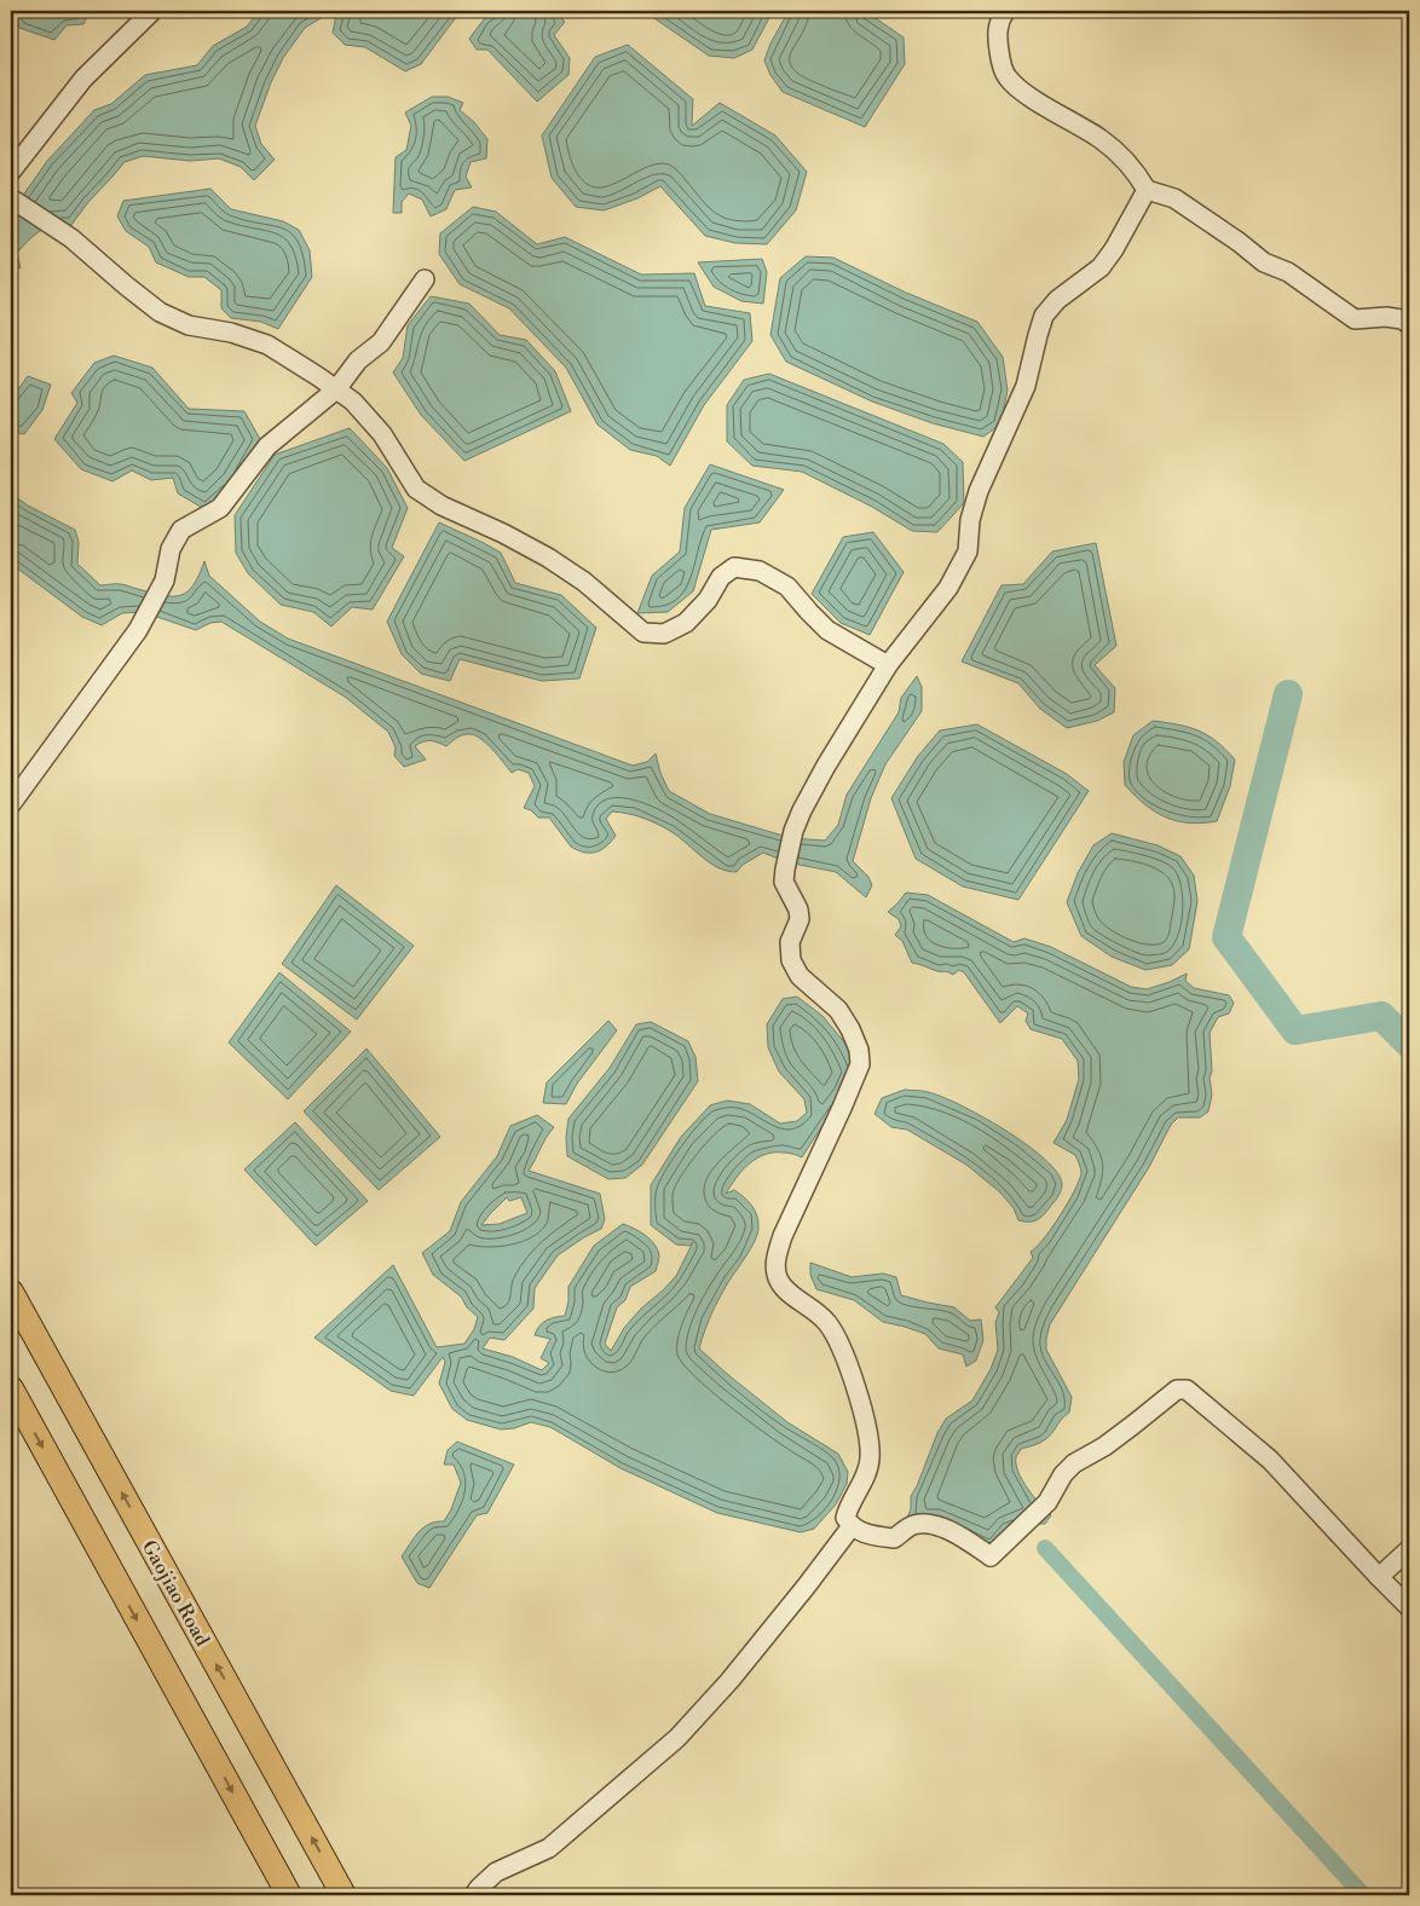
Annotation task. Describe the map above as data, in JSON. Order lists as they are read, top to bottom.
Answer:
{
  "streets": {
    "main road": ["Gaojiao Road"]
  }
}
